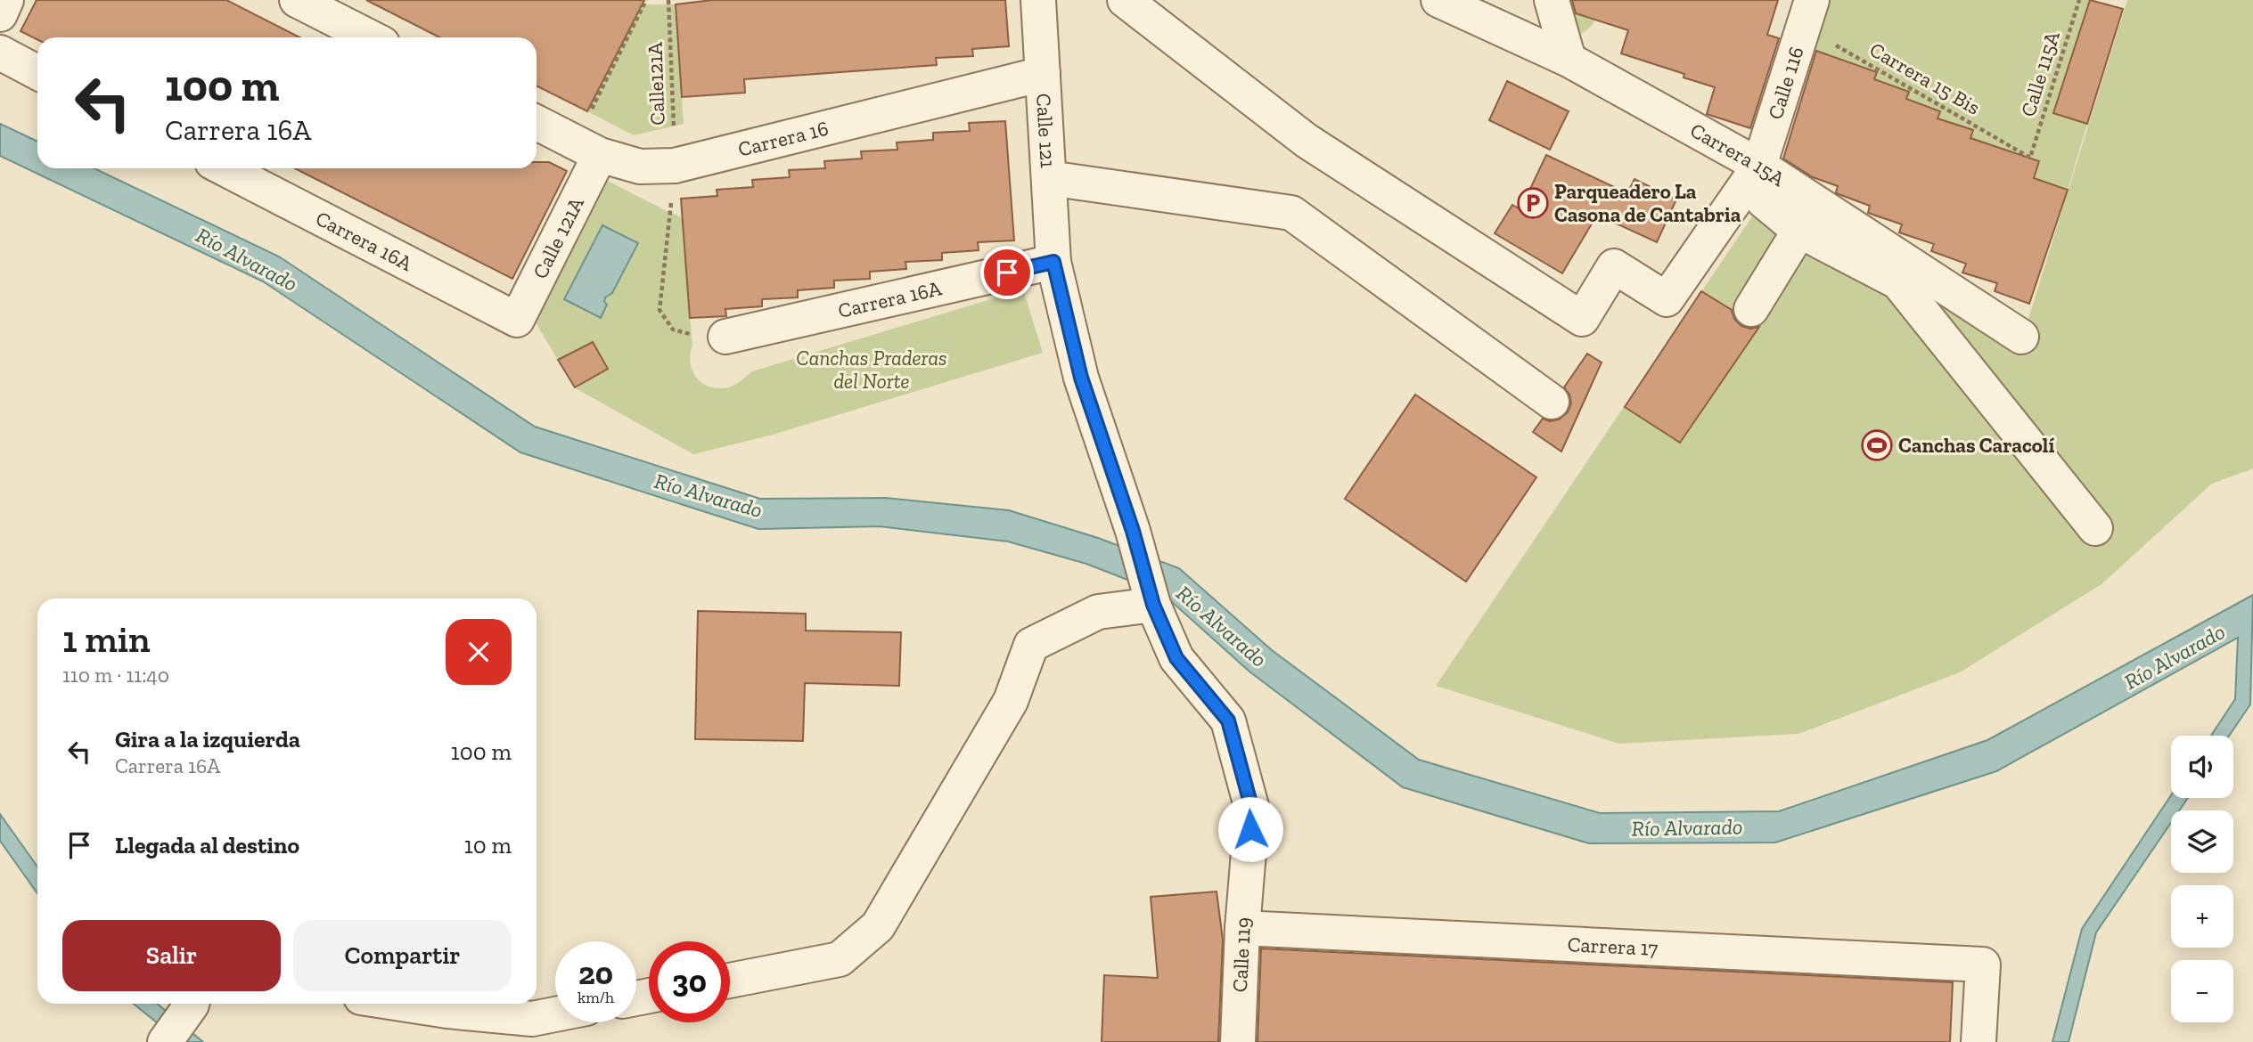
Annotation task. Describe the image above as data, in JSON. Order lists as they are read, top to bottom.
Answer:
{
  "streets": {
    "street": [
      "Calle 116",
      "Calle 121",
      "Carrera 16",
      "Carrera 15A",
      "Calle 121A",
      "Carrera 16A",
      "Carrera 17",
      "Calle 119"
    ],
    "path": ["Calle 115A", "Carrera 15 Bis", "Calle121A"]
  },
  "crossings": [
    ["Calle 115A", "Carrera 15 Bis"],
    ["Carrera 15 Bis", "Calle 116"],
    ["Calle 116", "Carrera 15A"],
    ["Calle121A", "Carrera 16"],
    ["Calle121A", "Carrera 16A"],
    ["Calle 121", "Carrera 16"],
    ["Calle 121", "Carrera 16A"],
    ["Calle 121", "Calle 119"],
    ["Carrera 16", "Calle 121A"],
    ["Calle 121A", "Carrera 16A"],
    ["Carrera 17", "Calle 119"]
  ],
  "water": ["Río Alvarado"],
  "parks": ["Canchas Praderas del Norte"],
  "places": {
    "parking": ["Parqueadero La Casona de Cantabria"],
    "sports": ["Canchas Caracolí"]
  },
  "page": {
    "turn": ["100 m", "Carrera 16A"],
    "heading": ["1 min", "110 m · 11:40"],
    "list": [
      {
        "name": "Gira a la izquierda",
        "note": "Carrera 16A",
        "value": "100 m"
      },
      {
        "name": "Llegada al destino",
        "value": "10 m"
      }
    ],
    "map_buttons": ["+", "−"],
    "buttons": ["Salir", "Compartir"],
    "speed": "20 km/h",
    "limit": "30"
  }
}
